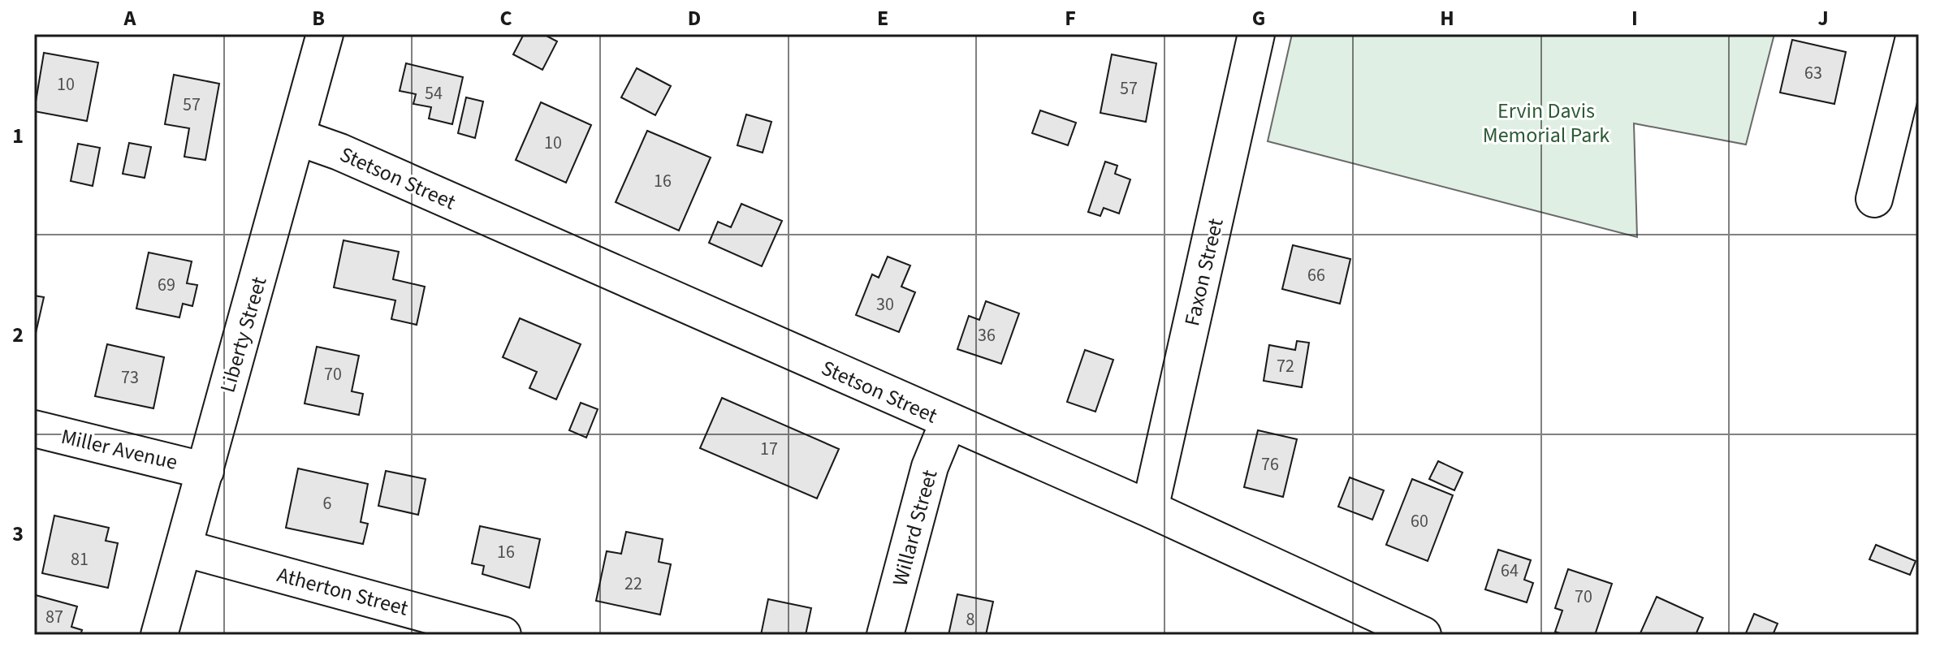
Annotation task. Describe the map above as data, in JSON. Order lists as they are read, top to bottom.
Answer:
{
  "streets": {
    "street": [
      "Stetson Street",
      "Faxon Street",
      "Liberty Street",
      "Miller Avenue",
      "Willard Street",
      "Atherton Street"
    ]
  },
  "crossings": [
    ["Stetson Street", "Faxon Street"],
    ["Stetson Street", "Liberty Street"],
    ["Stetson Street", "Willard Street"],
    ["Liberty Street", "Miller Avenue"],
    ["Liberty Street", "Atherton Street"]
  ],
  "parks": ["Ervin Davis Memorial Park"],
  "house_numbers": [
    "63",
    "10",
    "57",
    "54",
    "57",
    "10",
    "16",
    "66",
    "69",
    "30",
    "36",
    "72",
    "70",
    "73",
    "17",
    "76",
    "6",
    "60",
    "16",
    "81",
    "64",
    "22",
    "70",
    "87",
    "8"
  ],
  "grid": {
    "columns": [
      "A",
      "B",
      "C",
      "D",
      "E",
      "F",
      "G",
      "H",
      "I",
      "J"
    ],
    "rows": ["1", "2", "3"]
  }
}
